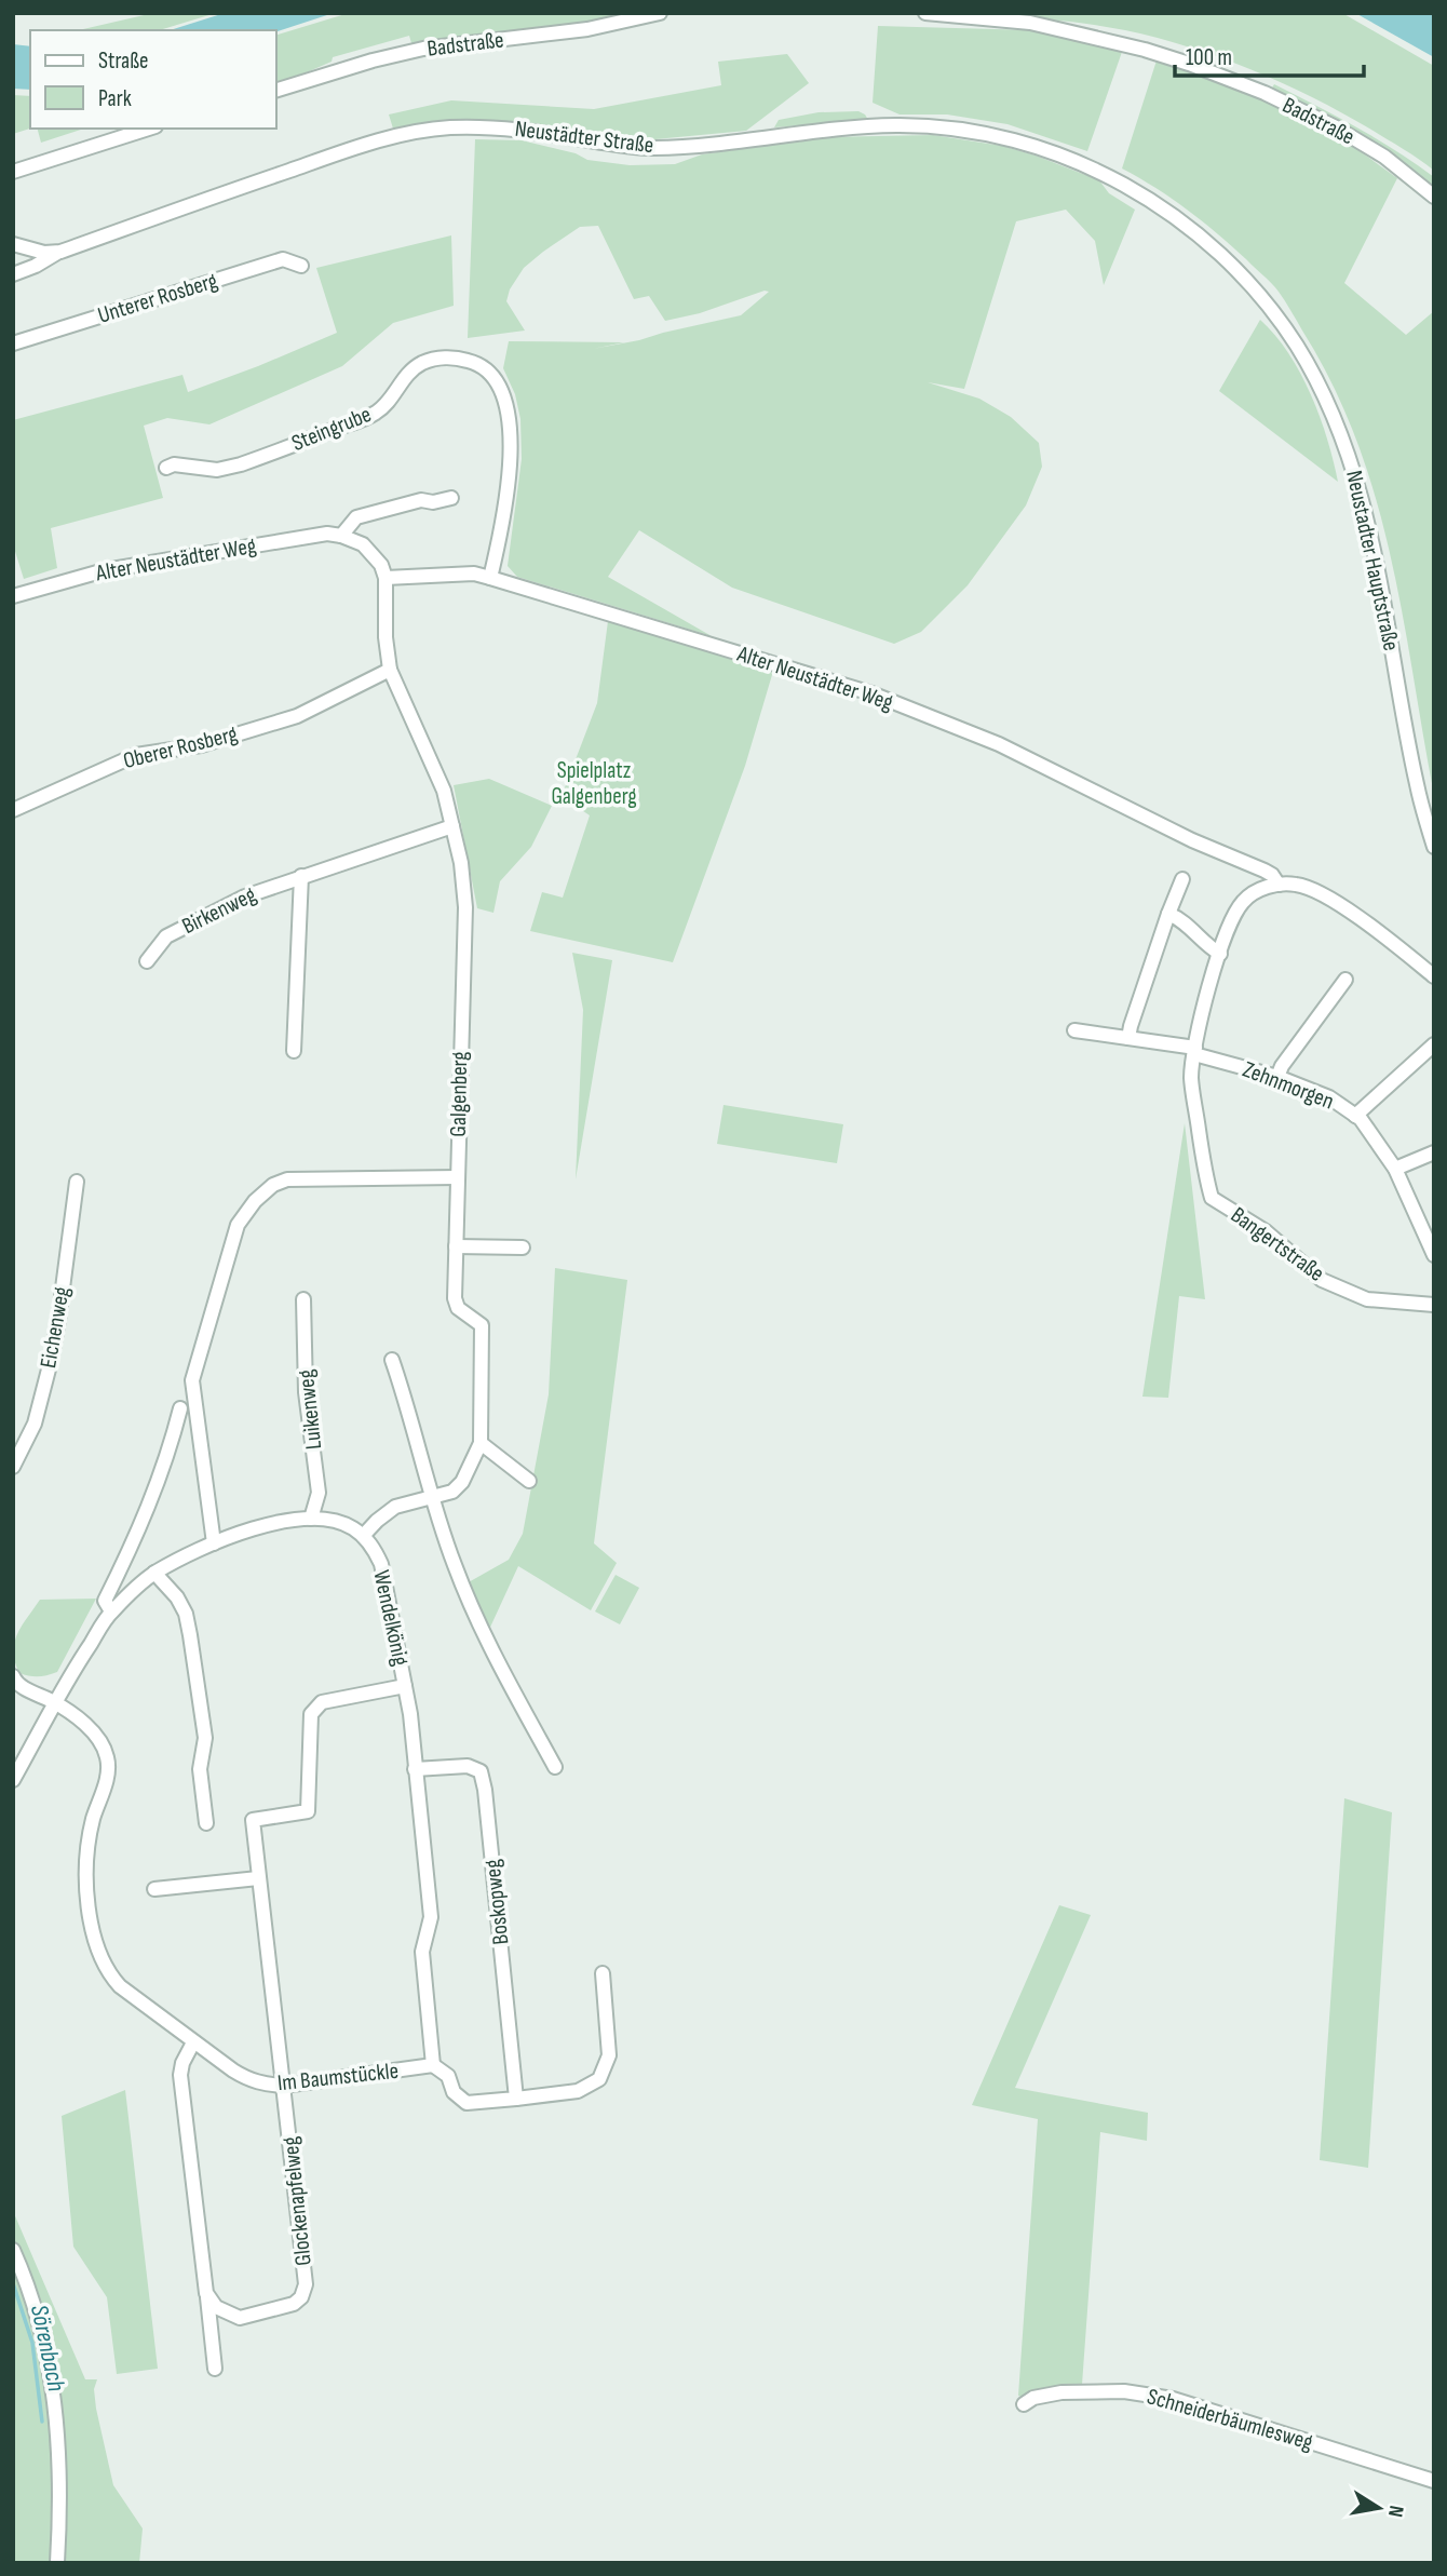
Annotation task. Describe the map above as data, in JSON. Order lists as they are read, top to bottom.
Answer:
{
  "streets": {
    "street": [
      "Badstraße",
      "Neustädter Straße",
      "Unterer Rosberg",
      "Steingrube",
      "Alter Neustädter Weg",
      "Neustadter Hauptstraße",
      "Oberer Rosberg",
      "Birkenweg",
      "Zehnmorgen",
      "Galgenberg",
      "Bangertstraße",
      "Eichenweg",
      "Luikenweg",
      "Wendelkönig",
      "Boskopweg",
      "Im Baumstückle",
      "Glockenapfelweg",
      "Schneiderbäumlesweg"
    ]
  },
  "crossings": [
    ["Neustädter Straße", "Neustadter Hauptstraße"],
    ["Steingrube", "Alter Neustädter Weg"],
    ["Alter Neustädter Weg", "Galgenberg"],
    ["Oberer Rosberg", "Galgenberg"],
    ["Birkenweg", "Galgenberg"],
    ["Zehnmorgen", "Bangertstraße"],
    ["Wendelkönig", "Im Baumstückle"],
    ["Wendelkönig", "Glockenapfelweg"],
    ["Im Baumstückle", "Glockenapfelweg"]
  ],
  "water": ["Sörenbach"],
  "parks": ["Spielplatz Galgenberg"],
  "legend": ["Straße", "Park"],
  "scale_bar": "100 m",
  "north": "right"
}
